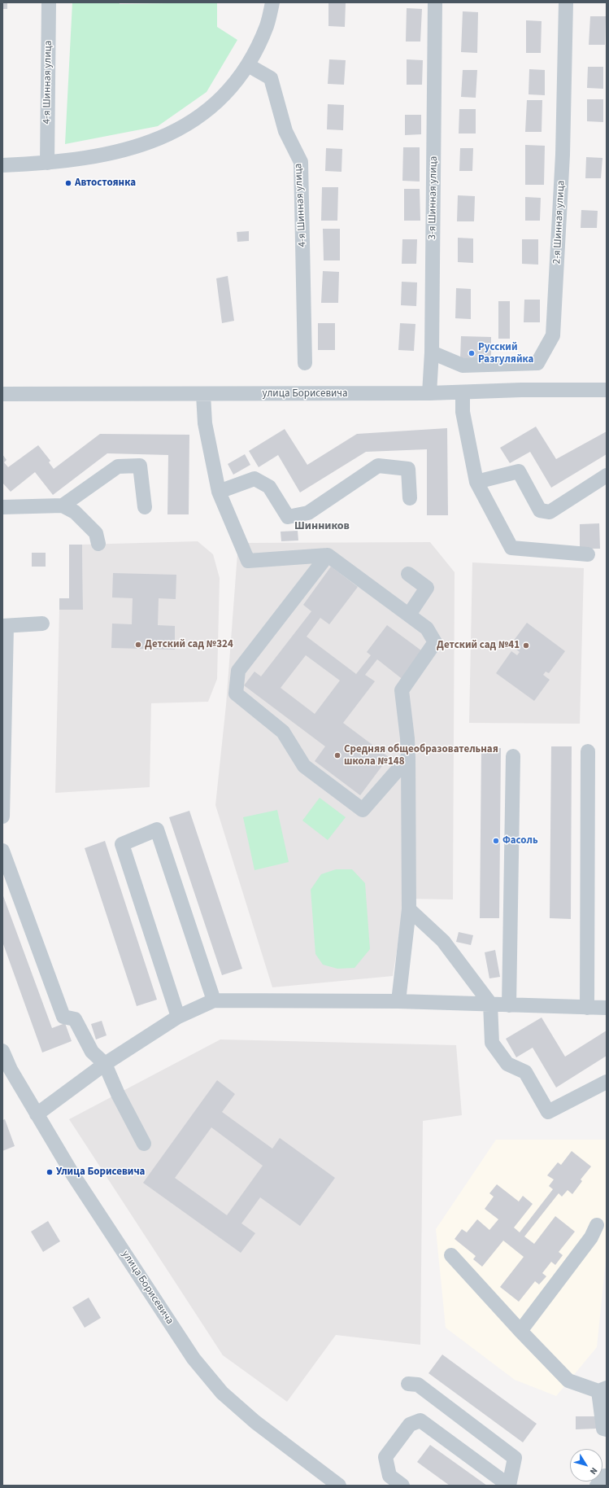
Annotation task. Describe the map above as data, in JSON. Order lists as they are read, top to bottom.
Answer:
{
  "streets": {
    "street": [
      "4-я Шинная улица",
      "3-я Шинная улица",
      "2-я Шинная улица",
      "улица Борисевича"
    ]
  },
  "crossings": [
    ["3-я Шинная улица", "2-я Шинная улица"],
    ["3-я Шинная улица", "улица Борисевича"]
  ],
  "districts": ["Шинников"],
  "places": [
    "Автостоянка",
    "Русский Разгуляйка",
    "Детский сад №324",
    "Детский сад №41",
    "Средняя общеобразовательная школа №148",
    "Фасоль",
    "Улица Борисевича"
  ],
  "north": "bottom right"
}
